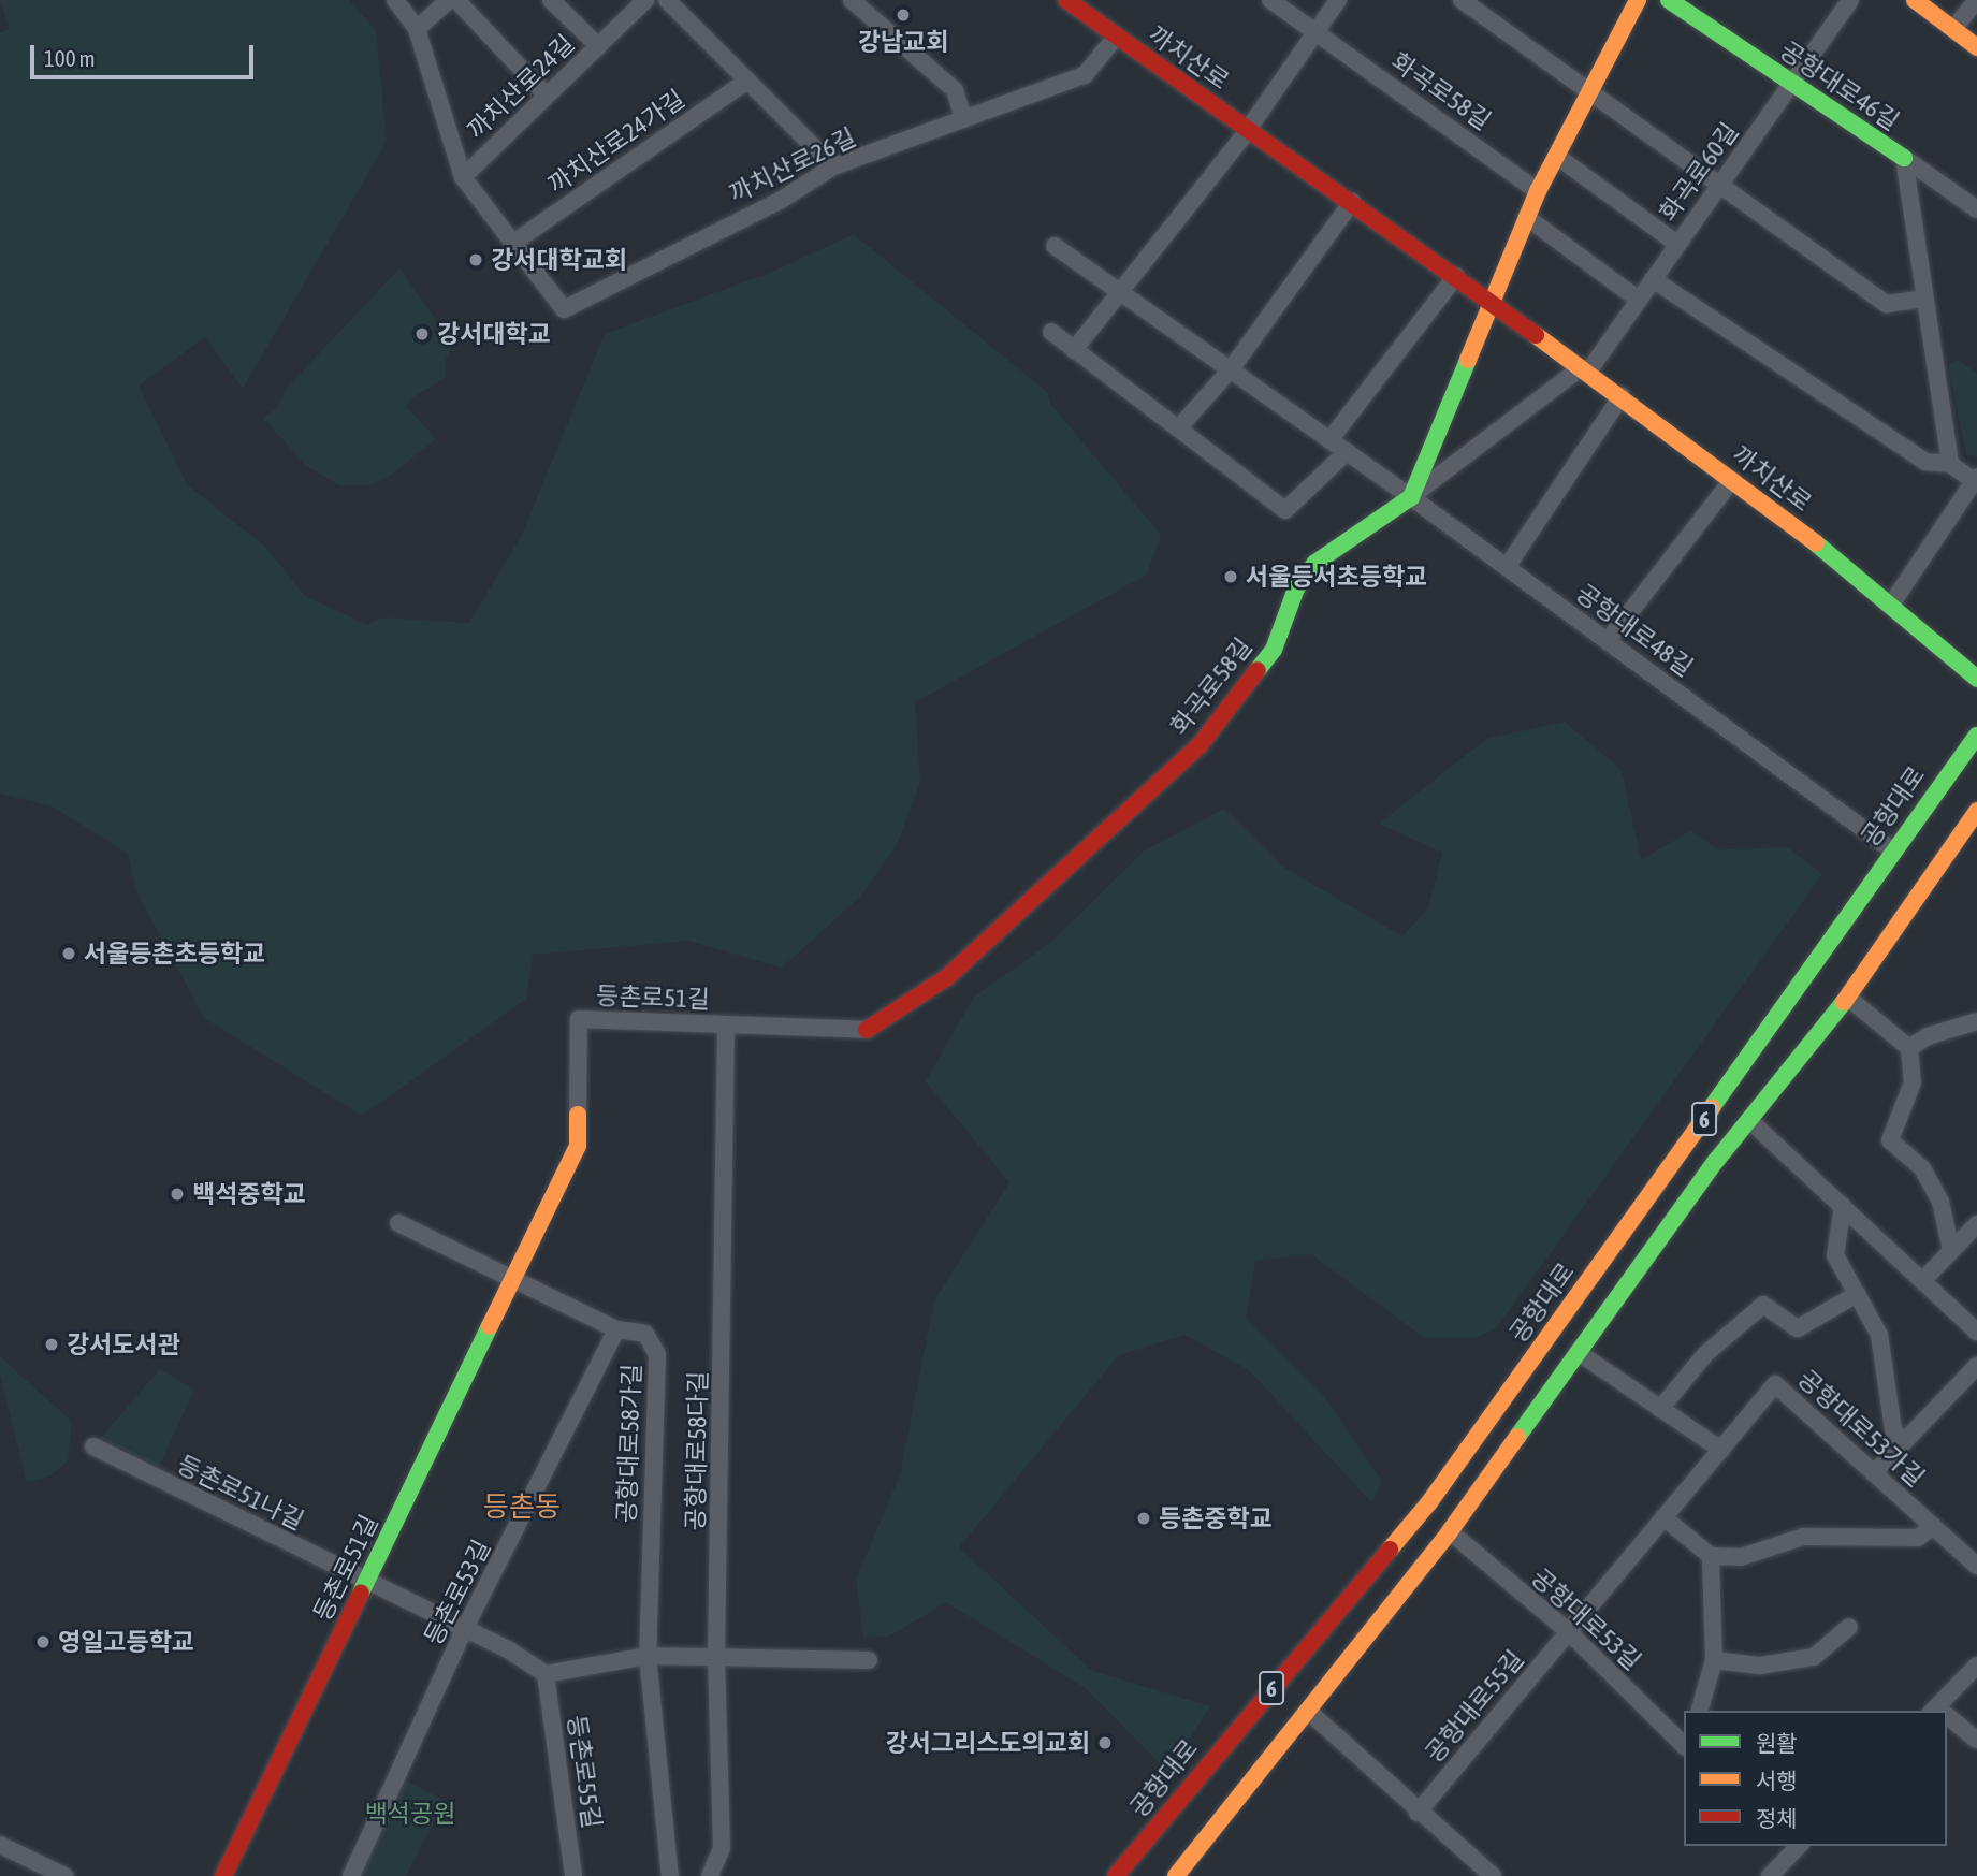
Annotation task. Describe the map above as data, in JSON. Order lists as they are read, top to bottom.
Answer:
{
  "streets": {
    "street": [
      "까치산로",
      "공항대로46길",
      "까치산로24길",
      "화곡로58길",
      "까치산로24가길",
      "까치산로26길",
      "화곡로60길",
      "공항대로48길",
      "공항대로",
      "등촌로51길",
      "6",
      "공항대로53가길",
      "공항대로58가길",
      "공항대로58다길",
      "등촌로51나길",
      "등촌로53길",
      "공항대로53길",
      "공항대로55길",
      "등촌로55길"
    ]
  },
  "crossings": [
    ["까치산로", "까치산로26길"],
    ["까치산로", "화곡로60길"],
    ["공항대로46길", "화곡로60길"],
    ["화곡로58길", "공항대로48길"],
    ["화곡로58길", "등촌로51길"],
    ["까치산로24가길", "까치산로26길"],
    ["공항대로48길", "공항대로"],
    ["등촌로51길", "공항대로58가길"],
    ["등촌로51길", "공항대로58다길"],
    ["등촌로51길", "등촌로51나길"],
    ["6", "공항대로53길"],
    ["공항대로53가길", "공항대로53길"],
    ["공항대로53가길", "공항대로55길"],
    ["공항대로58가길", "등촌로53길"],
    ["공항대로53길", "공항대로55길"]
  ],
  "districts": ["등촌동"],
  "parks": ["백석공원"],
  "places": [
    "강남교회",
    "강서대학교회",
    "강서대학교",
    "서울등서초등학교",
    "서울등촌초등학교",
    "백석중학교",
    "강서도서관",
    "등촌중학교",
    "영일고등학교",
    "강서그리스도의교회"
  ],
  "legend": ["원활", "서행", "정체"],
  "scale_bar": "100 m"
}
